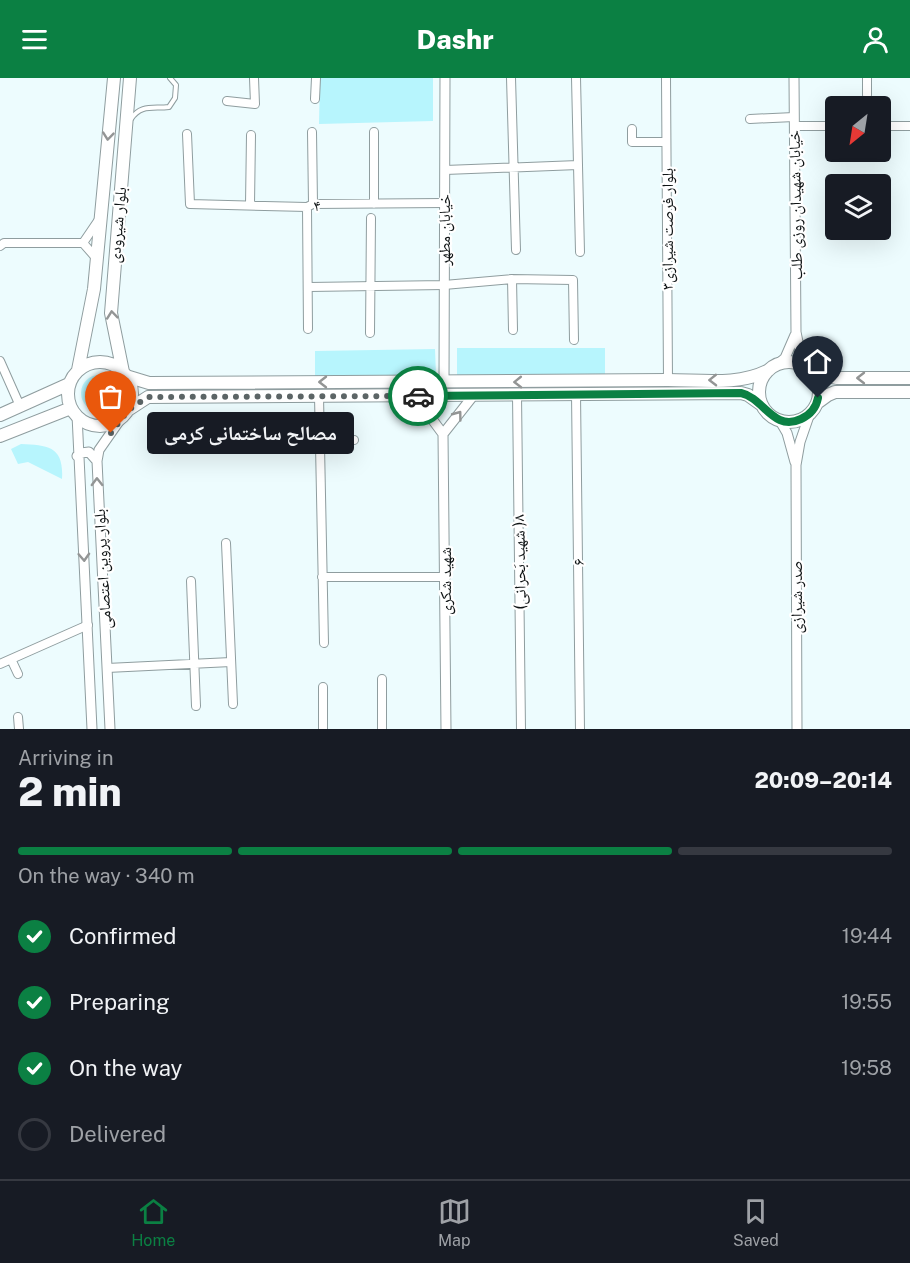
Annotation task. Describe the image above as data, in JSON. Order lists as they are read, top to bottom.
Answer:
{
  "streets": {
    "main road": ["بلوار شیرودی"],
    "street": [
      "۴",
      "خیابان شهیدان روزی طلب",
      "۳بلوار فرصت شیرازی",
      "خیابان مطهر",
      "(شهید بَحرانی )۸",
      "۶",
      "بلوار پروین اعتصامی",
      "شهید شکری",
      "صدر شیرازی"
    ]
  },
  "crossings": [
    ["۴", "خیابان مطهر"],
    ["خیابان شهیدان روزی طلب", "صدر شیرازی"],
    ["بلوار شیرودی", "بلوار پروین اعتصامی"]
  ],
  "places": ["مصالح ساختمانی کرمی"],
  "north": "bottom left",
  "page": {
    "header": "Dashr",
    "bubble": "مصالح ساختمانی کرمی",
    "heading": ["2 min", "Arriving in", "20:09–20:14"],
    "bar": "On the way · 340 m",
    "list": [
      ["Confirmed", "19:44"],
      ["Preparing", "19:55"],
      ["On the way", "19:58"],
      "Delivered"
    ],
    "tabs": ["Home", "Map", "Saved"]
  }
}
